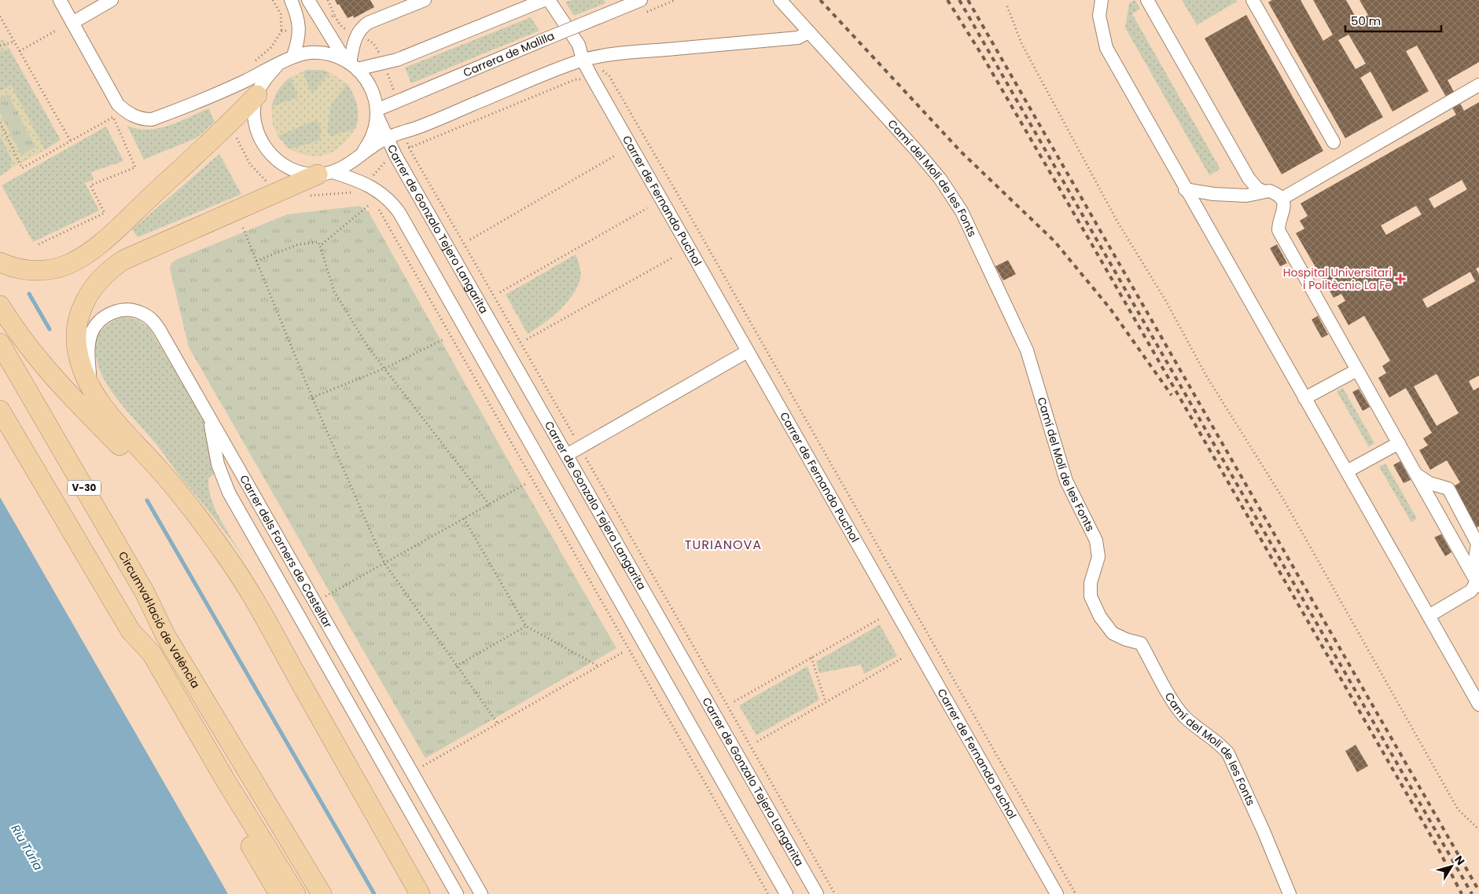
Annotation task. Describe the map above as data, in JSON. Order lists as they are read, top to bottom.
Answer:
{
  "streets": {
    "highway": ["V-30", "Circumval·lació de València"],
    "street": [
      "Carrera de Malilla",
      "Camí del Molí de les Fonts",
      "Carrer de Fernando Puchol",
      "Carrer de Gonzalo Tejero Langarita",
      "Carrer dels Forners de Castellar"
    ]
  },
  "crossings": [
    ["Carrera de Malilla", "Carrer de Gonzalo Tejero Langarita"]
  ],
  "districts": ["TURIANOVA"],
  "water": ["Riu Túria"],
  "places": {
    "health": ["Hospital Universitari i Politècnic La Fe"]
  },
  "scale_bar": "50 m",
  "north": "top right"
}
